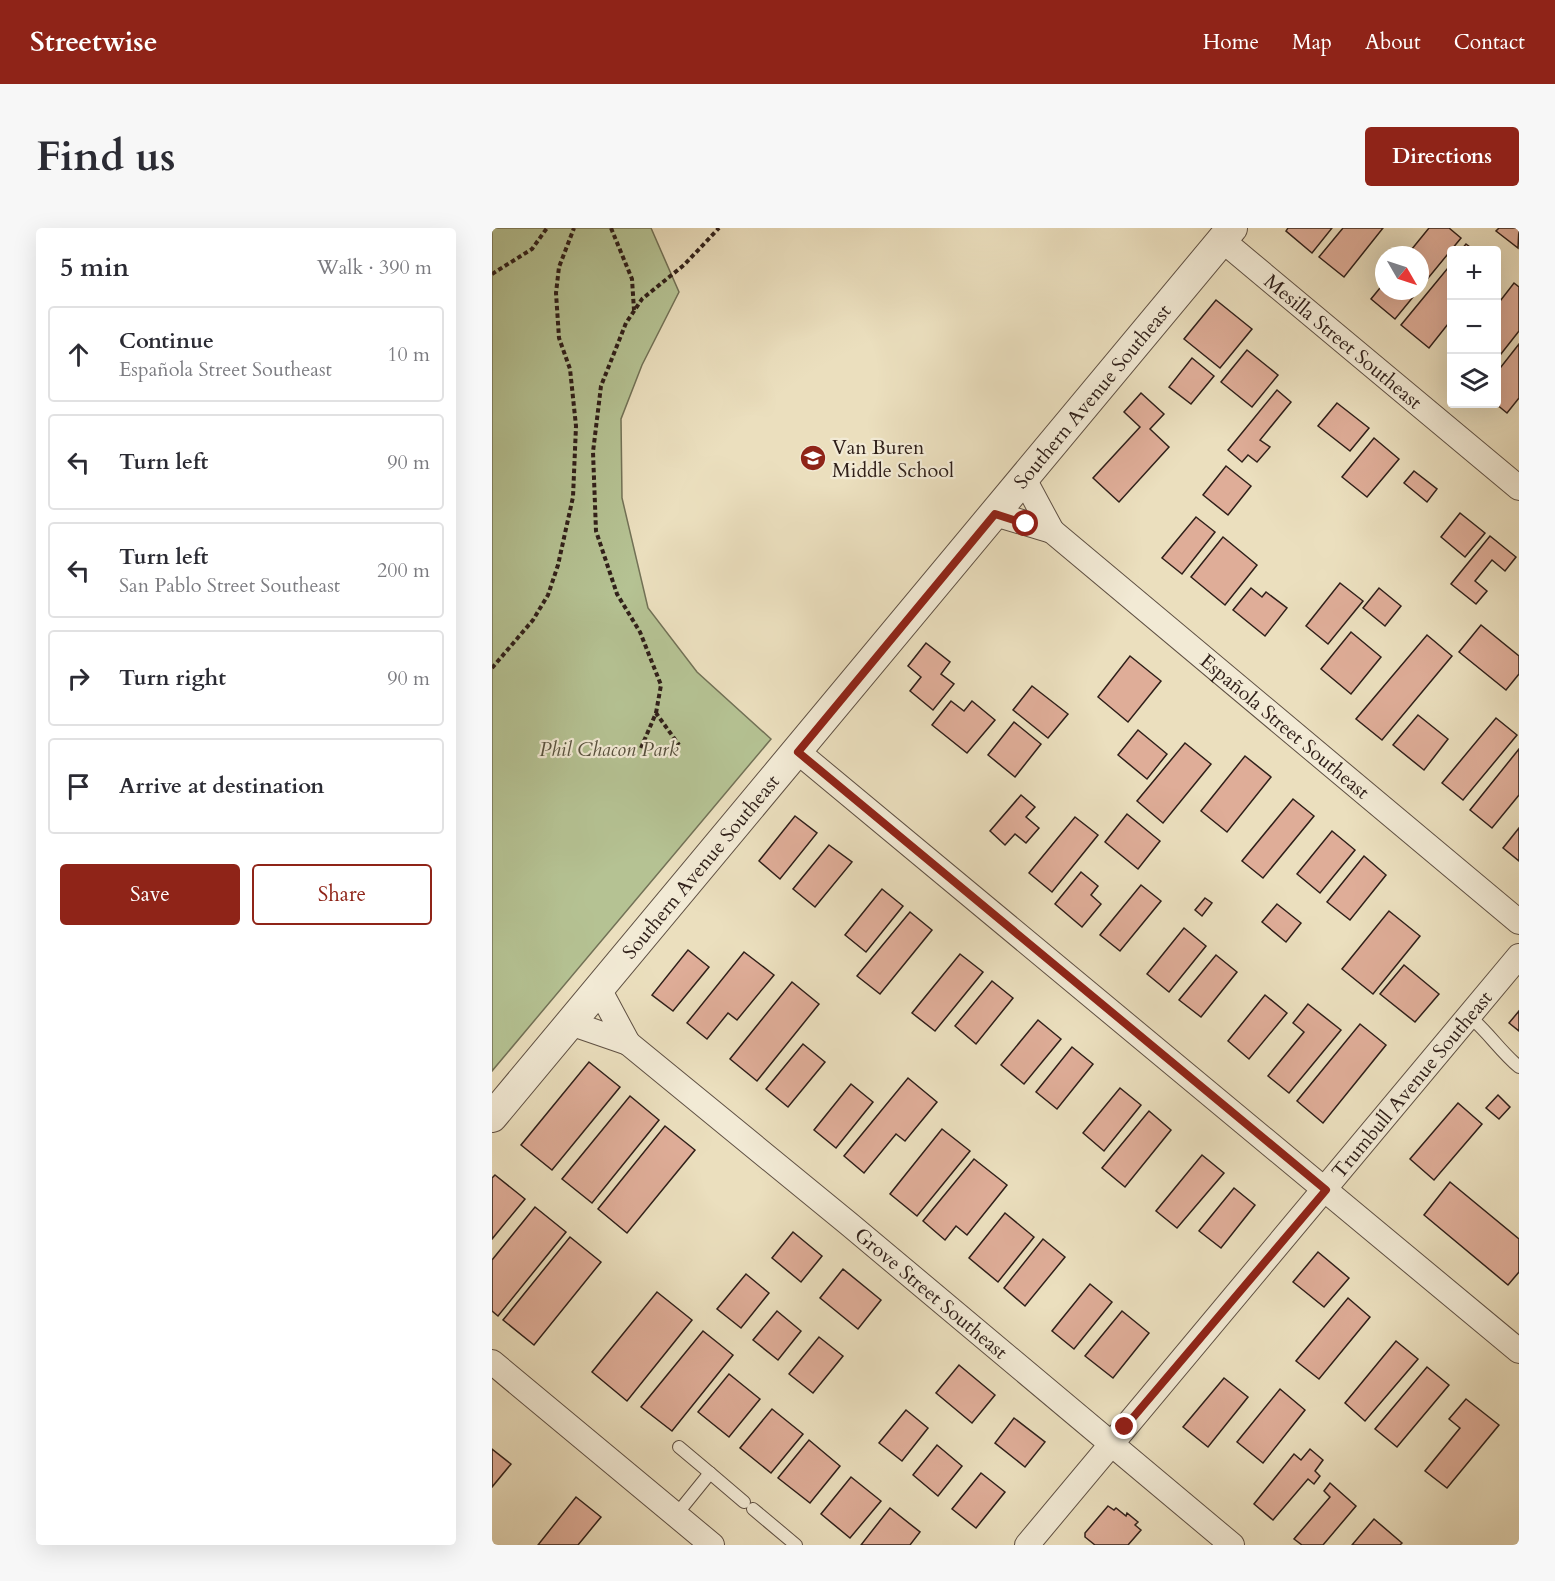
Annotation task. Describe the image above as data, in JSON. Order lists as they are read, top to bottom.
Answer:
{
  "streets": {
    "street": [
      "Mesilla Street Southeast",
      "Southern Avenue Southeast",
      "Española Street Southeast",
      "Trumbull Avenue Southeast",
      "Grove Street Southeast"
    ]
  },
  "crossings": [
    ["Mesilla Street Southeast", "Southern Avenue Southeast"],
    ["Southern Avenue Southeast", "Española Street Southeast"],
    ["Southern Avenue Southeast", "Grove Street Southeast"],
    ["Trumbull Avenue Southeast", "Grove Street Southeast"]
  ],
  "parks": ["Phil Chacon Park"],
  "places": {
    "school or university": ["Van Buren Middle School"]
  },
  "north": "bottom right",
  "page": {
    "header": "Streetwise",
    "nav": [
      "Home",
      "Map",
      "About",
      "Contact"
    ],
    "buttons": [
      "Directions",
      ["Save", "Share"]
    ],
    "title": "Find us",
    "heading": ["5 min", "Walk · 390 m"],
    "map_buttons": ["+", "−"],
    "list": [
      ["Continue", "Española Street Southeast", "10 m"],
      ["Turn left", "90 m"],
      ["Turn left", "San Pablo Street Southeast", "200 m"],
      ["Turn right", "90 m"],
      "Arrive at destination"
    ]
  }
}
